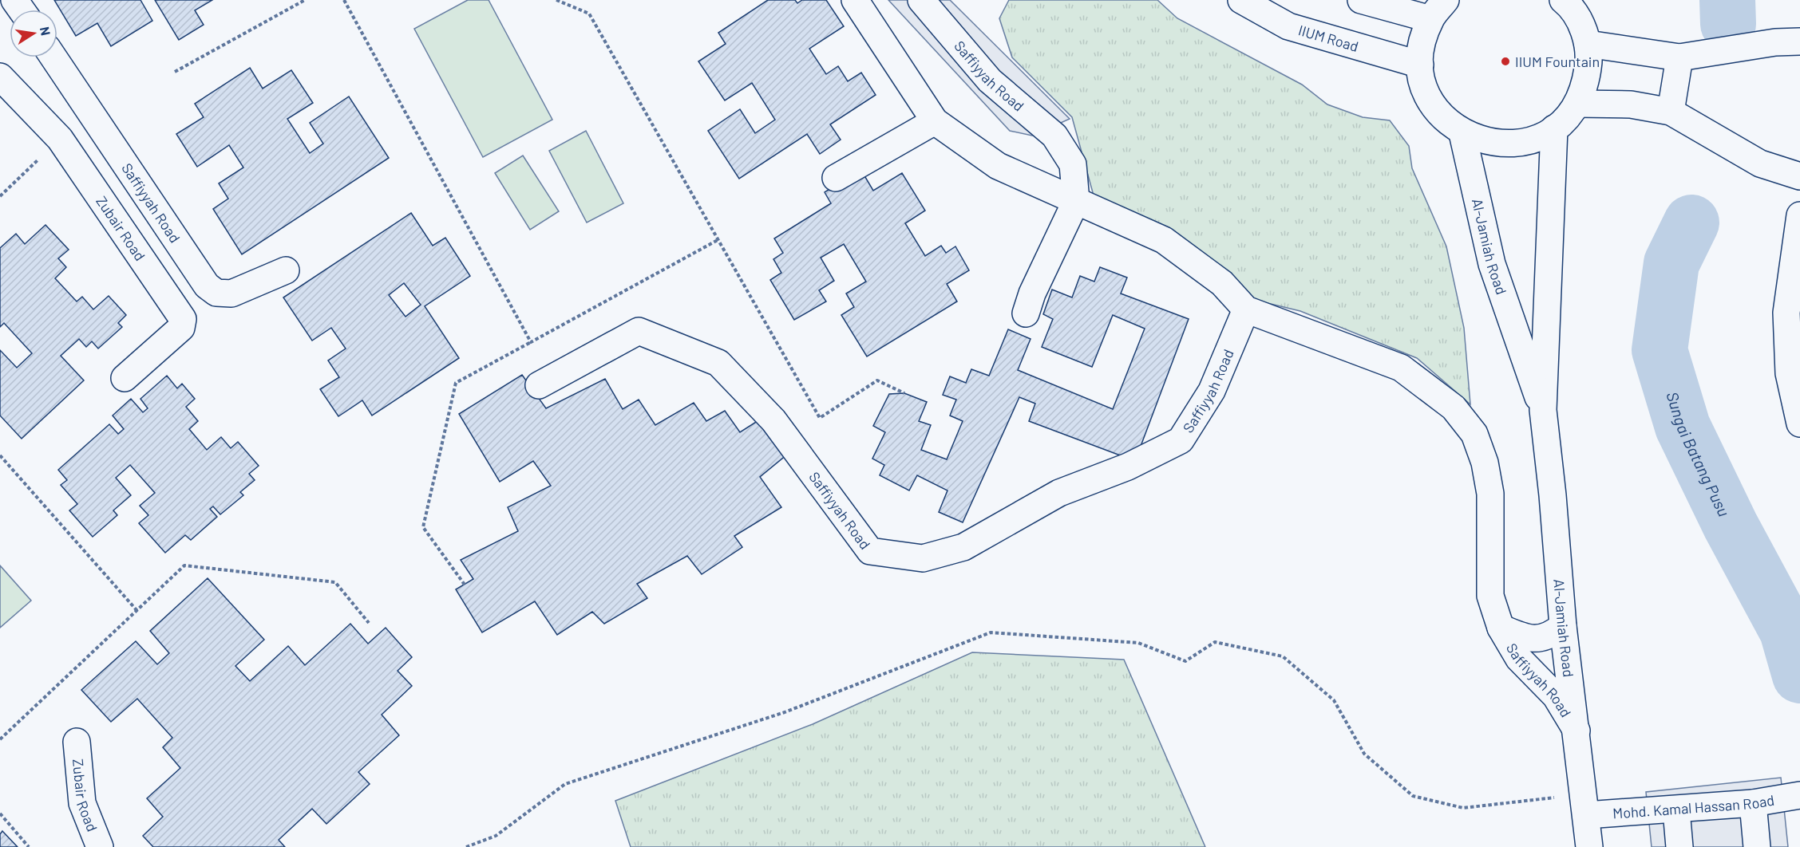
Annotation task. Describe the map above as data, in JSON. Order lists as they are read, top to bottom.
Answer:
{
  "streets": {
    "street": [
      "IIUM Road",
      "Saffiyyah Road",
      "Zubair Road",
      "Al-Jamiah Road",
      "Mohd. Kamal Hassan Road"
    ]
  },
  "crossings": [
    ["Saffiyyah Road", "Al-Jamiah Road"],
    ["Al-Jamiah Road", "Mohd. Kamal Hassan Road"]
  ],
  "water": ["Sungai Batang Pusu"],
  "places": ["IIUM Fountain"],
  "north": "right"
}
